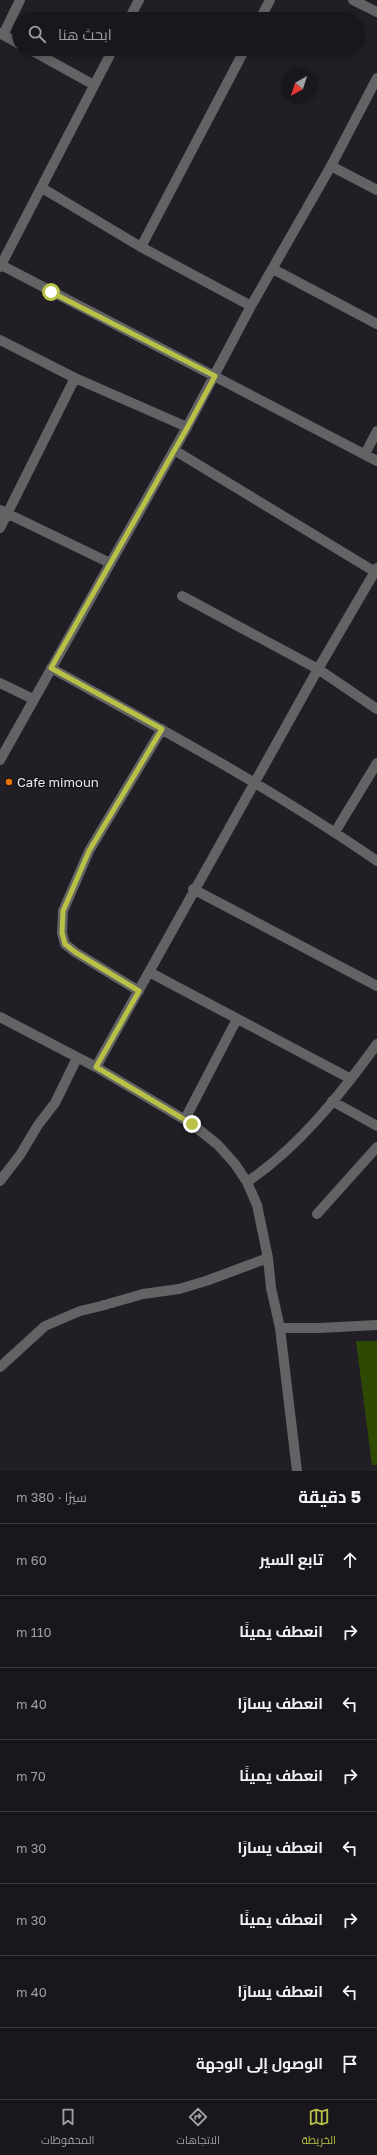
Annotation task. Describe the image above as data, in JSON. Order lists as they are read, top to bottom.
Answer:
{
  "places": ["Cafe mimoun"],
  "north": "bottom left",
  "page": {
    "search": "ابحث هنا",
    "heading": ["5 دقيقة", "سيرًا · 380 m"],
    "list": [
      ["تابع السير", "60 m"],
      ["انعطف يمينًا", "110 m"],
      ["انعطف يسارًا", "40 m"],
      ["انعطف يمينًا", "70 m"],
      ["انعطف يسارًا", "30 m"],
      ["انعطف يمينًا", "30 m"],
      ["انعطف يسارًا", "40 m"],
      "الوصول إلى الوجهة"
    ],
    "nav": ["الخريطة", "الاتجاهات", "المحفوظات"]
  }
}
